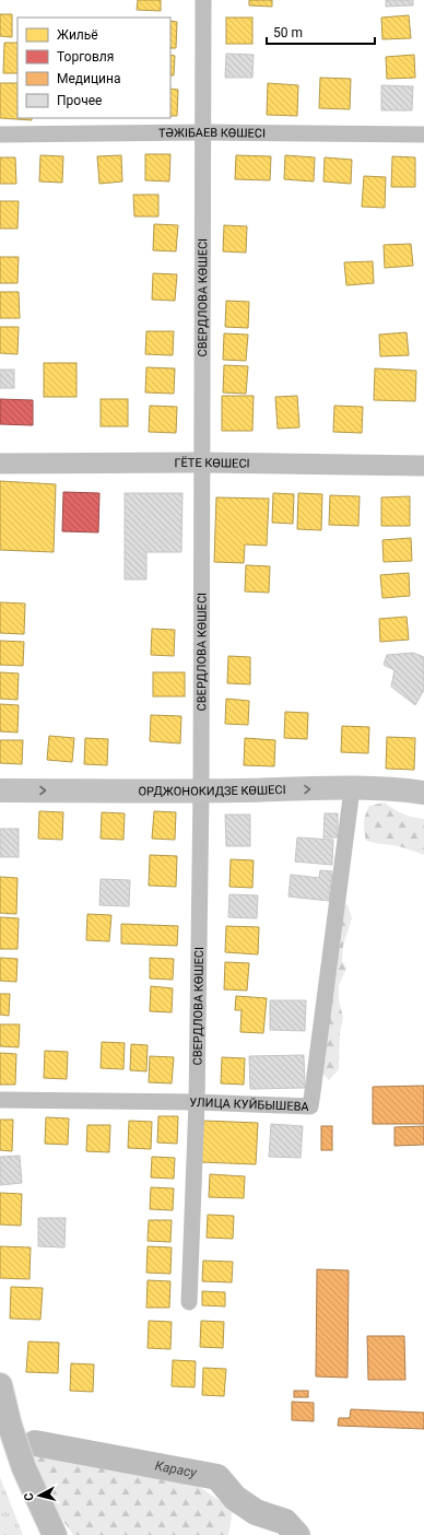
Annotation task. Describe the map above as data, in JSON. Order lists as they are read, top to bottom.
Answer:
{
  "streets": {
    "main road": ["ОРДЖОНОКИДЗЕ КӨШЕСІ"],
    "street": [
      "ТӘЖІБАЕВ КӨШЕСІ",
      "СВЕРДЛОВА КӨШЕСІ",
      "ГЁТЕ КӨШЕСІ",
      "УЛИЦА КУЙБЫШЕВА"
    ]
  },
  "crossings": [
    ["ТӘЖІБАЕВ КӨШЕСІ", "СВЕРДЛОВА КӨШЕСІ"],
    ["СВЕРДЛОВА КӨШЕСІ", "ГЁТЕ КӨШЕСІ"],
    ["СВЕРДЛОВА КӨШЕСІ", "ОРДЖОНОКИДЗЕ КӨШЕСІ"],
    ["СВЕРДЛОВА КӨШЕСІ", "УЛИЦА КУЙБЫШЕВА"],
    ["ОРДЖОНОКИДЗЕ КӨШЕСІ", "УЛИЦА КУЙБЫШЕВА"]
  ],
  "one_way": ["ОРДЖОНОКИДЗЕ КӨШЕСІ"],
  "water": ["Карасу"],
  "legend": [
    "Жильё",
    "Торговля",
    "Медицина",
    "Прочее"
  ],
  "scale_bar": "50 m",
  "north": "left"
}
